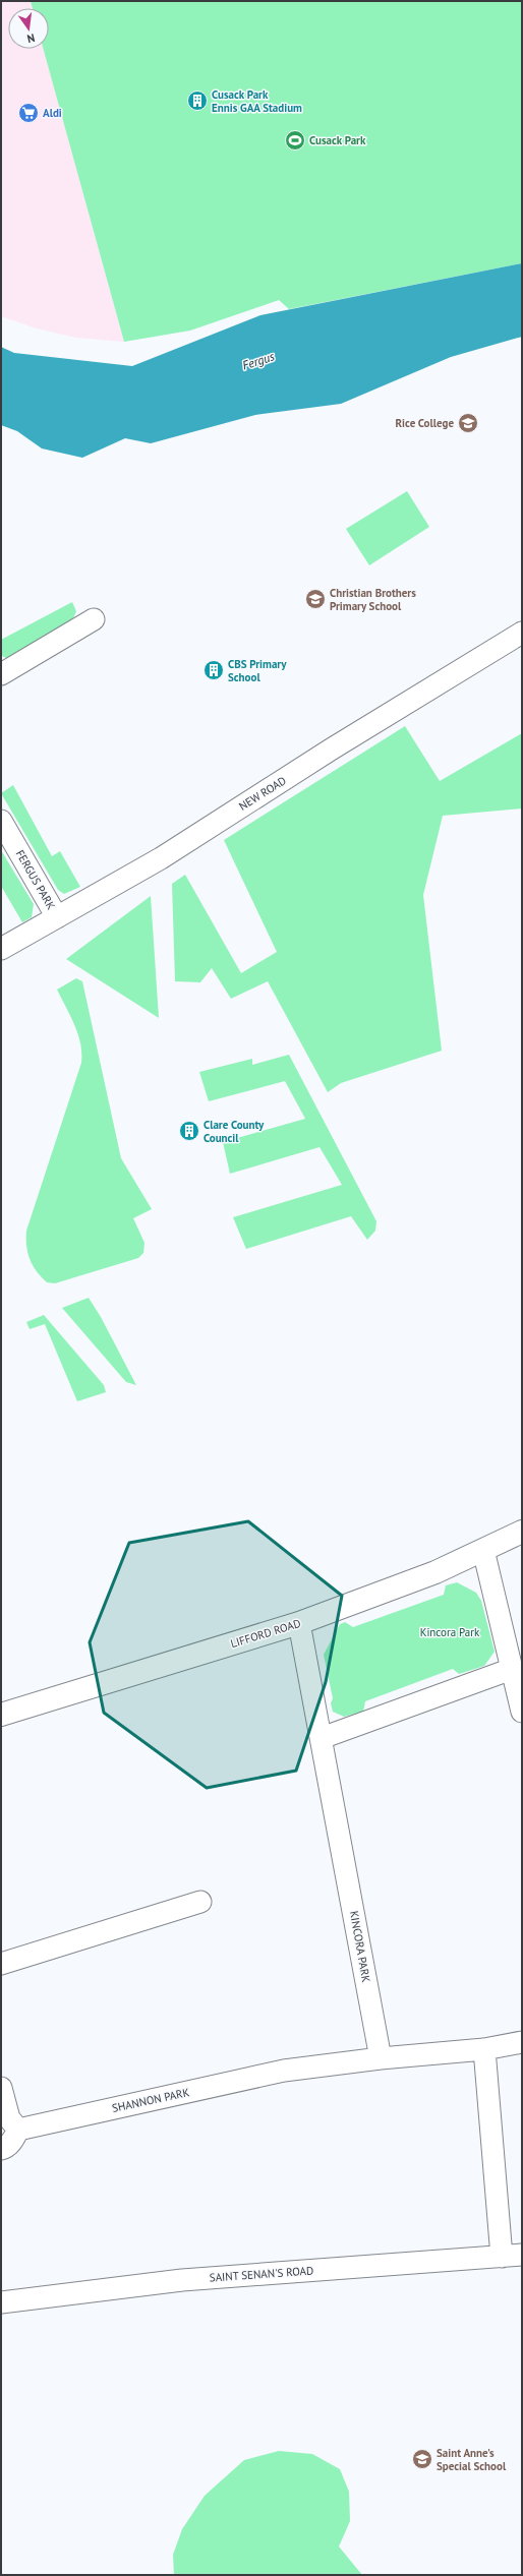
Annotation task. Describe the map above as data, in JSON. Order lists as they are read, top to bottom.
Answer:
{
  "streets": {
    "main road": ["LIFFORD ROAD"],
    "street": [
      "NEW ROAD",
      "FERGUS PARK",
      "KINCORA PARK",
      "SHANNON PARK",
      "SAINT SENAN'S ROAD"
    ]
  },
  "crossings": [
    ["NEW ROAD", "FERGUS PARK"],
    ["LIFFORD ROAD", "KINCORA PARK"],
    ["KINCORA PARK", "SHANNON PARK"]
  ],
  "water": ["Fergus"],
  "parks": ["Kincora Park"],
  "places": {
    "building": ["Cusack Park Ennis GAA Stadium", "CBS Primary School", "Clare County Council"],
    "supermarket": ["Aldi"],
    "sports": ["Cusack Park"],
    "school or university": ["Rice College", "Christian Brothers Primary School", "Saint Anne's Special School"]
  },
  "north": "bottom"
}
